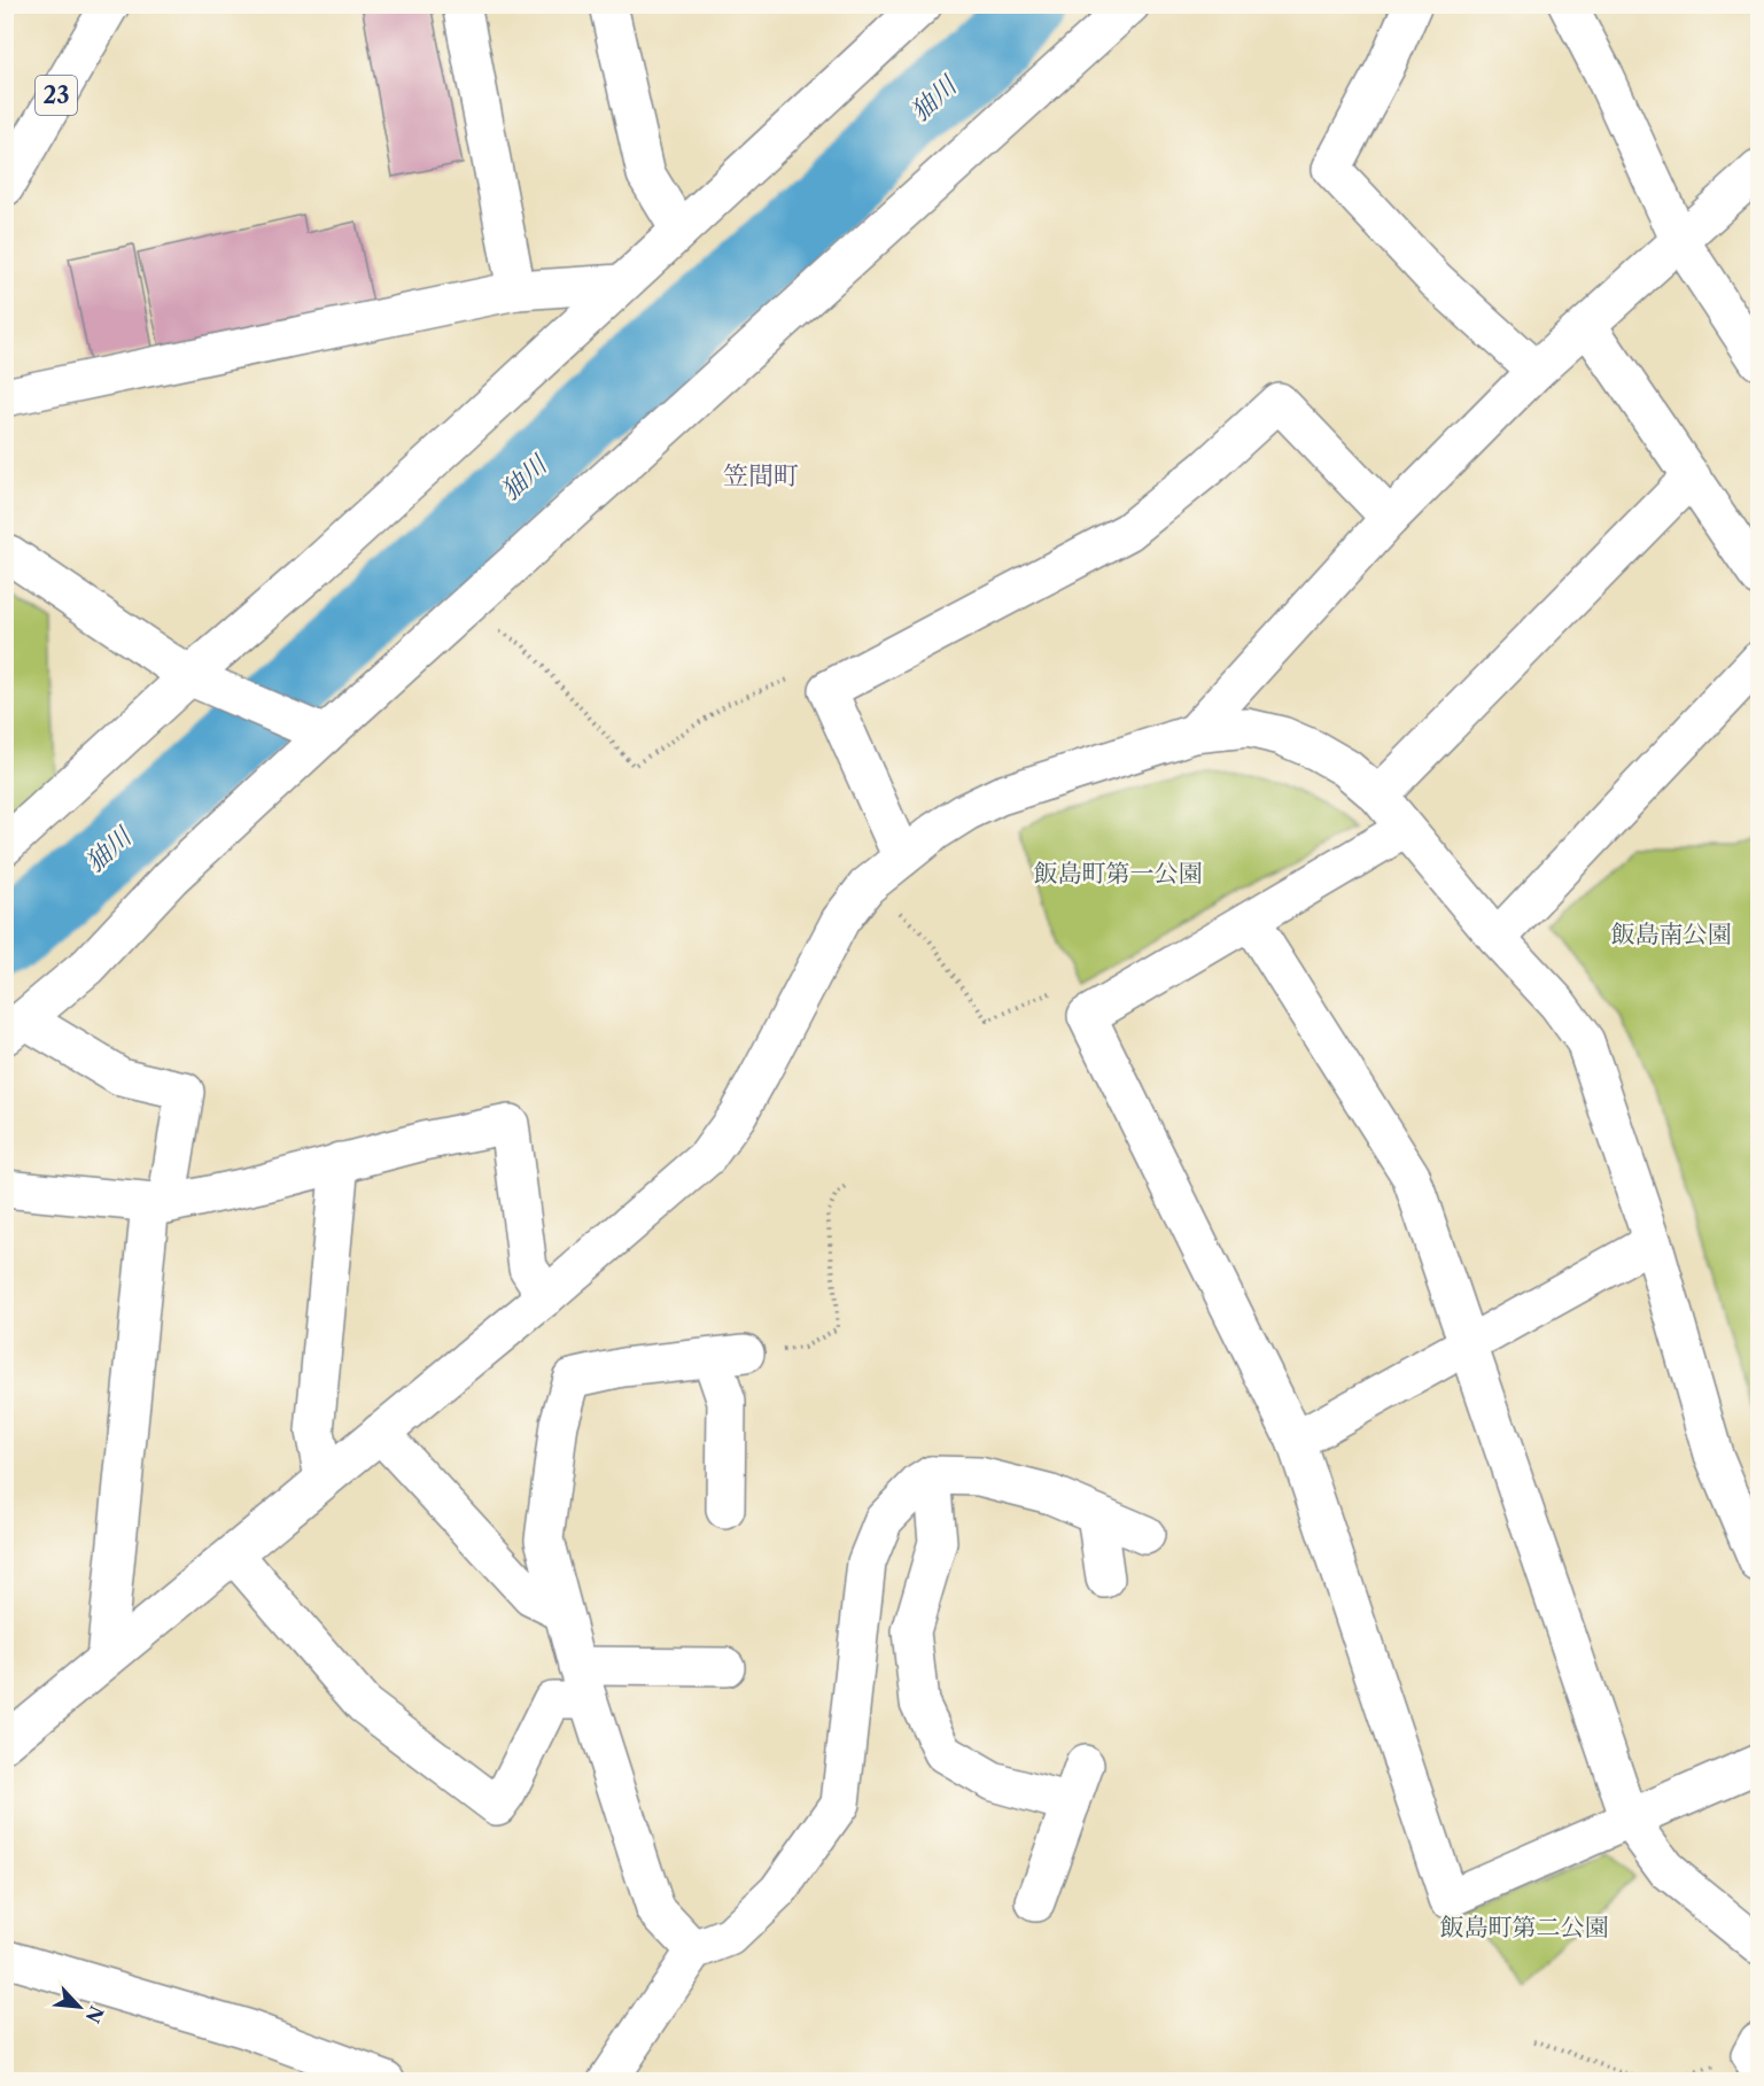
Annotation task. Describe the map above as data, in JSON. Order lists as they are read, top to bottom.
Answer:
{
  "streets": {
    "street": ["23"]
  },
  "districts": ["笠間町"],
  "water": ["㹨川"],
  "parks": ["飯島町第一公園", "飯島南公園", "飯島町第二公園"],
  "north": "bottom right"
}
